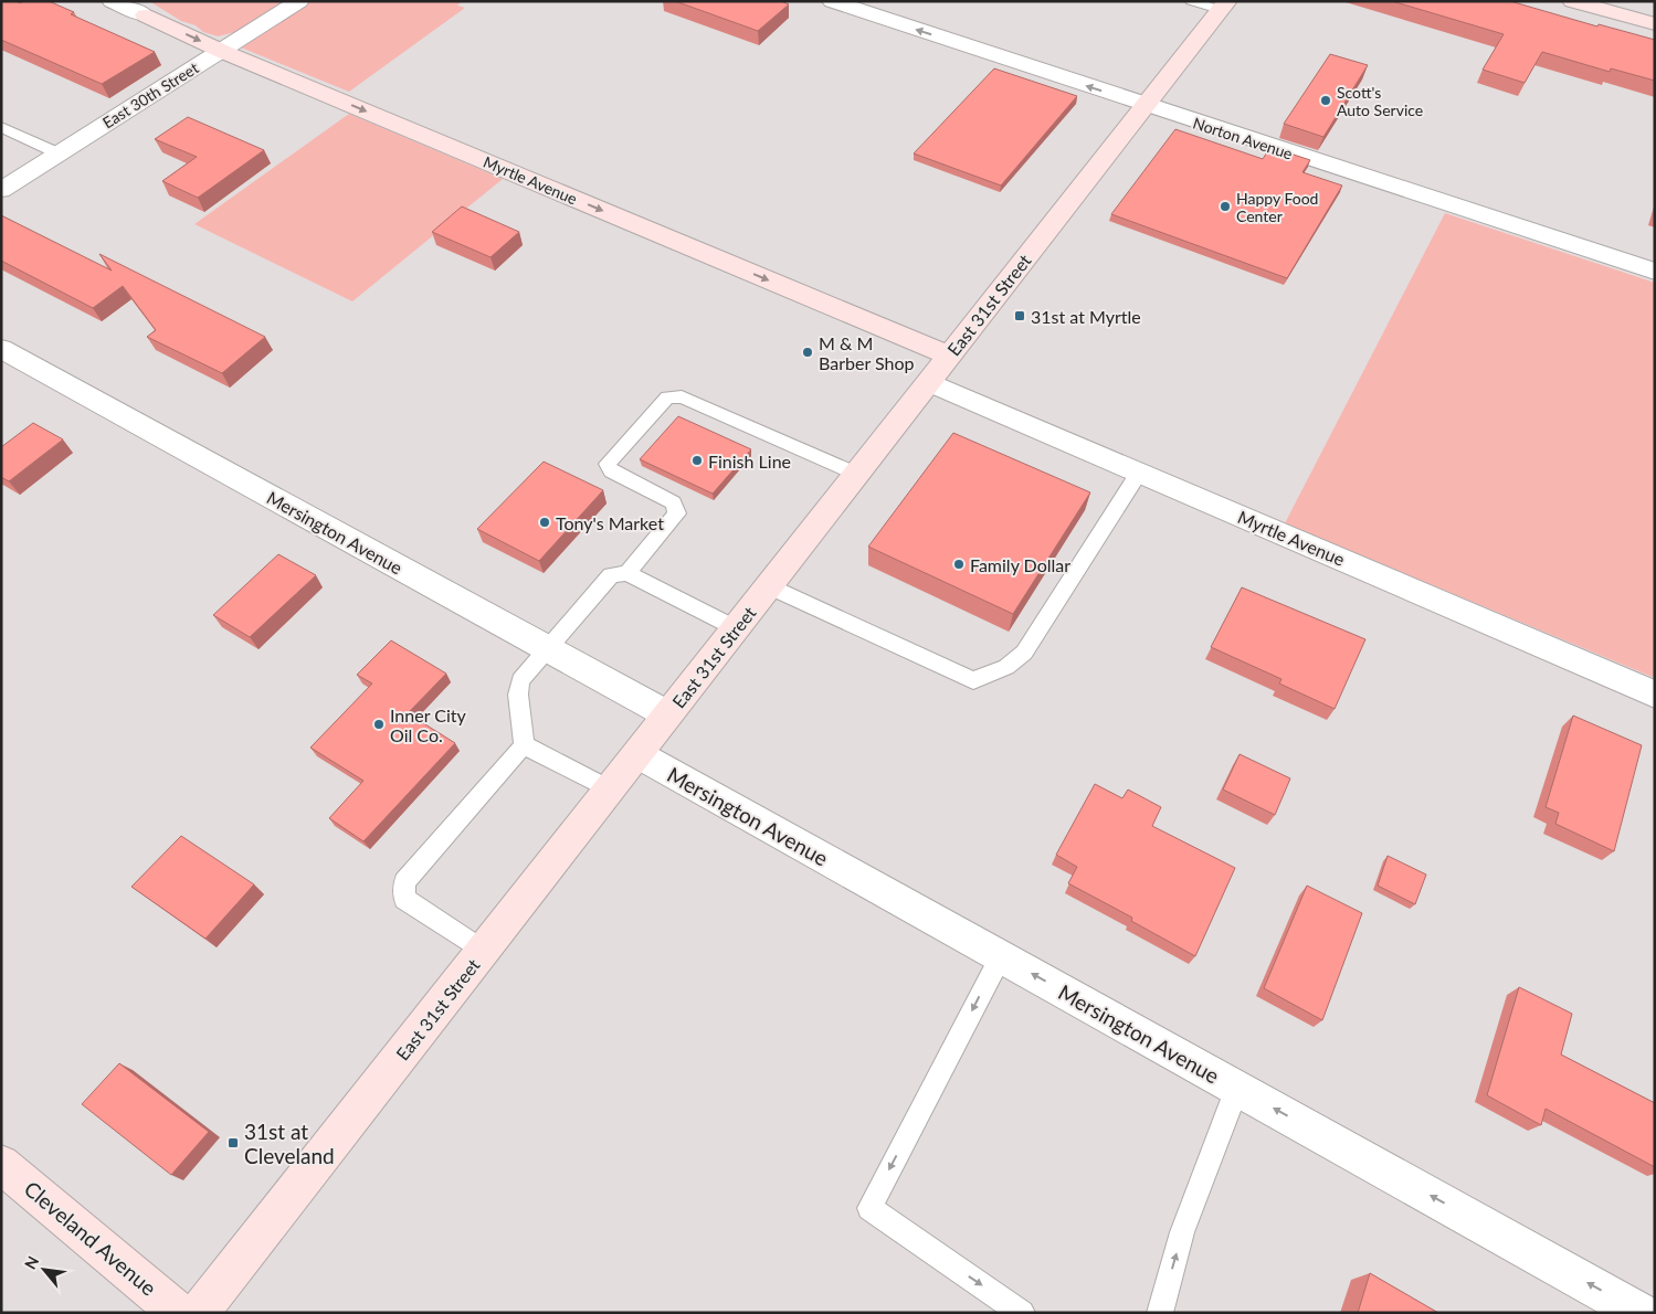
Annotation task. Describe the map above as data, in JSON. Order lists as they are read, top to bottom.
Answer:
{
  "streets": {
    "main road": ["Myrtle Avenue", "East 31st Street", "Cleveland Avenue"],
    "street": ["East 30th Street", "Norton Avenue", "Mersington Avenue"]
  },
  "crossings": [
    ["East 30th Street", "Myrtle Avenue"],
    ["Norton Avenue", "East 31st Street"],
    ["Myrtle Avenue", "East 31st Street"],
    ["East 31st Street", "Mersington Avenue"]
  ],
  "one_way": ["Norton Avenue", "Myrtle Avenue", "Mersington Avenue"],
  "places": {
    "other": [
      "Scott's Auto Service",
      "Happy Food Center",
      "M & M Barber Shop",
      "Finish Line",
      "Tony's Market",
      "Family Dollar",
      "Inner City Oil Co."
    ],
    "transit": ["31st at Myrtle", "31st at Cleveland"]
  },
  "north": "top left"
}
